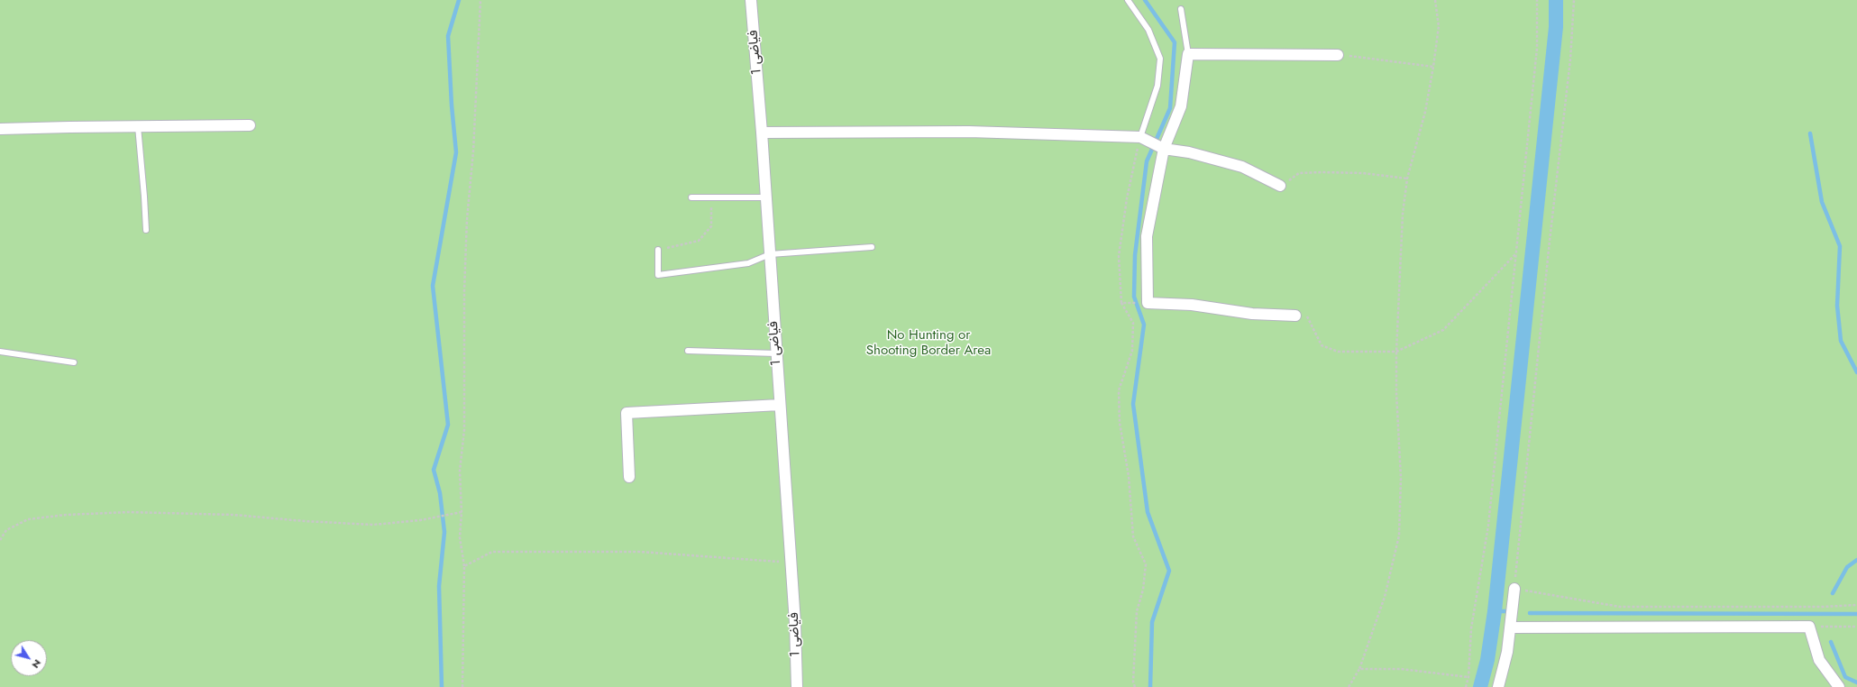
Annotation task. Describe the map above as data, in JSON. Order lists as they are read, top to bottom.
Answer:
{
  "streets": {
    "street": ["فیاضی 1"]
  },
  "parks": ["No Hunting or Shooting Border Area"],
  "north": "bottom right"
}
